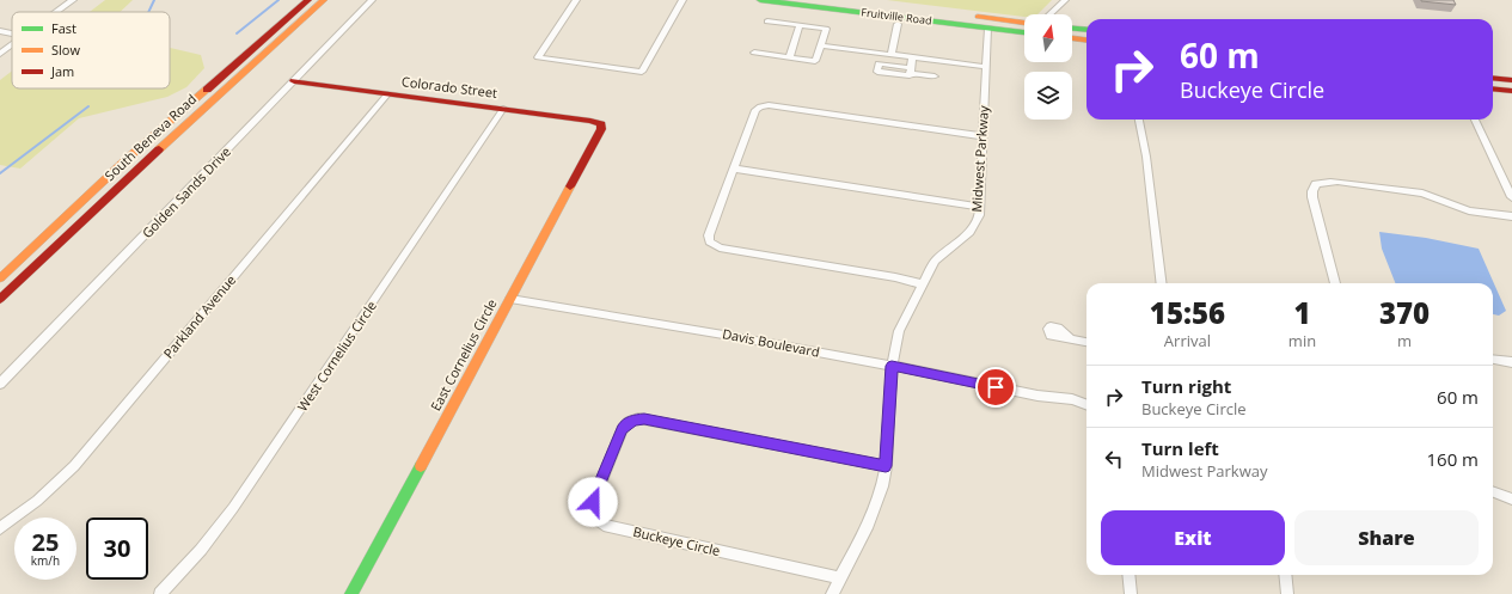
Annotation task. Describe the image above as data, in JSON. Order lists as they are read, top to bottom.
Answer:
{
  "streets": {
    "main road": [
      "Fruitville Road",
      "Colorado Street",
      "South Beneva Road",
      "East Cornelius Circle"
    ],
    "street": [
      "Midwest Parkway",
      "Golden Sands Drive",
      "Parkland Avenue",
      "Davis Boulevard",
      "West Cornelius Circle",
      "Buckeye Circle"
    ]
  },
  "crossings": [
    ["Fruitville Road", "Midwest Parkway"],
    ["Colorado Street", "Golden Sands Drive"],
    ["Colorado Street", "Parkland Avenue"],
    ["Colorado Street", "East Cornelius Circle"],
    ["Colorado Street", "West Cornelius Circle"],
    ["Midwest Parkway", "Davis Boulevard"],
    ["Midwest Parkway", "Buckeye Circle"],
    ["Davis Boulevard", "East Cornelius Circle"]
  ],
  "legend": ["Fast", "Slow", "Jam"],
  "north": "top",
  "page": {
    "turn": ["60 m", "Buckeye Circle"],
    "eta": [
      "15:56",
      "Arrival",
      "1",
      "min",
      "370",
      "m"
    ],
    "list": [
      {
        "name": "Turn right",
        "note": "Buckeye Circle",
        "value": "60 m"
      },
      {
        "name": "Turn left",
        "note": "Midwest Parkway",
        "value": "160 m"
      }
    ],
    "buttons": ["Exit", "Share"],
    "speed": "25 km/h",
    "limit": "30"
  }
}
